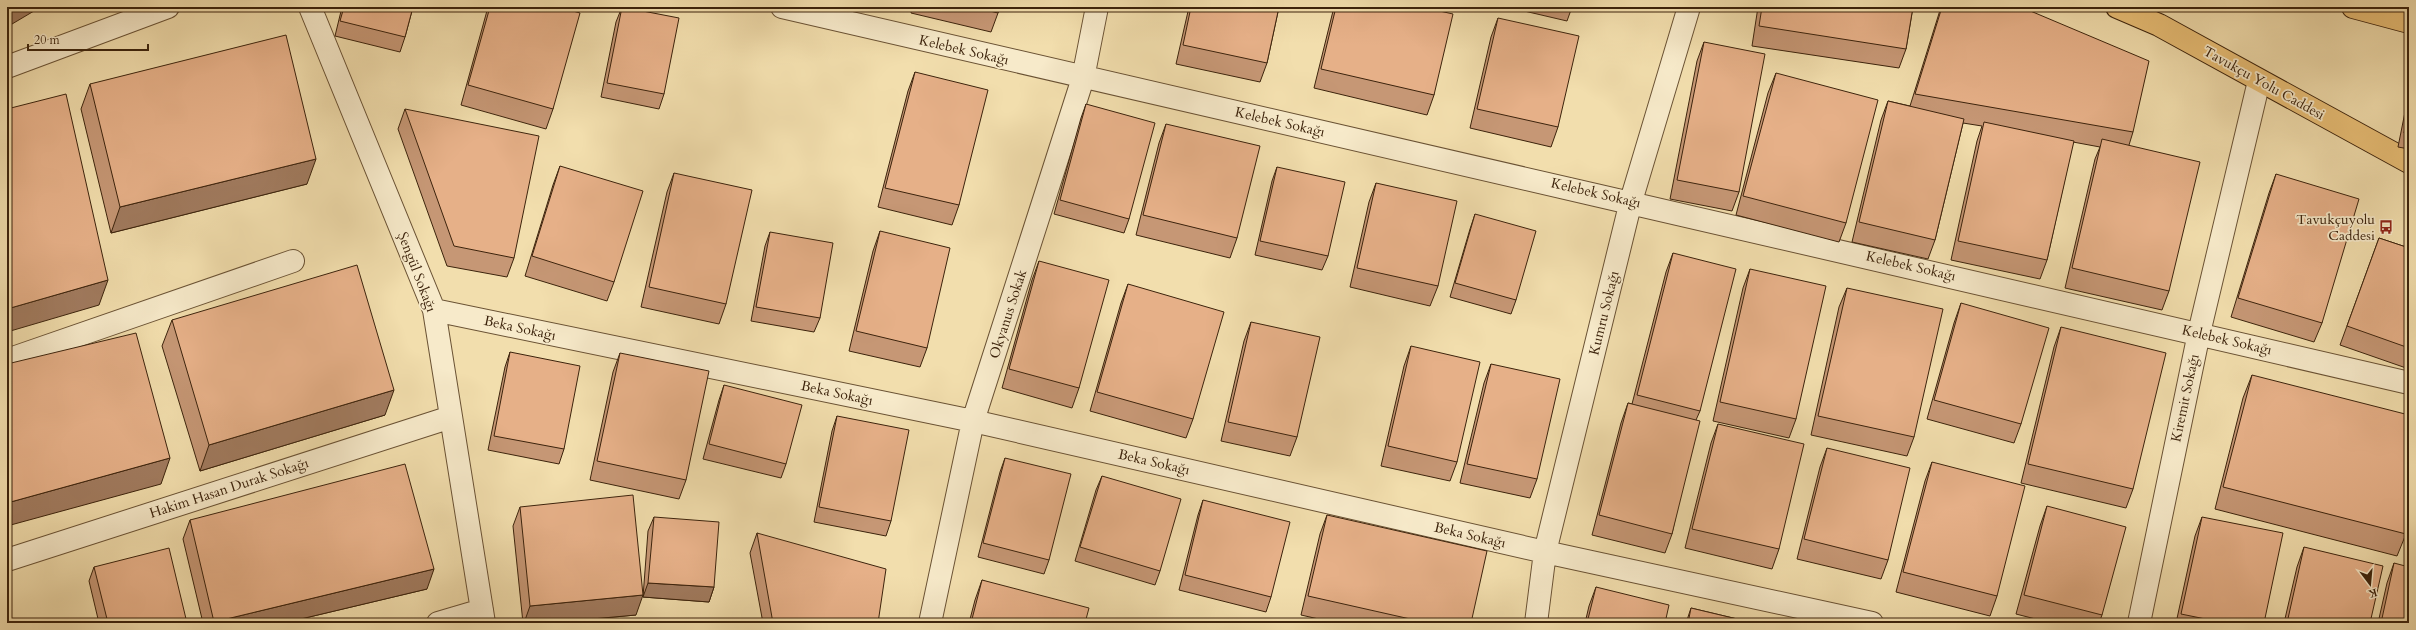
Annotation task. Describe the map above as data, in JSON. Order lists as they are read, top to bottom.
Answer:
{
  "streets": {
    "main road": ["Tavukçu Yolu Caddesi"],
    "street": [
      "Kelebek Sokağı",
      "Şengül Sokağı",
      "Kumru Sokağı",
      "Okyanus Sokak",
      "Beka Sokağı",
      "Kiremit Sokağı",
      "Hakim Hasan Durak Sokağı"
    ]
  },
  "crossings": [
    ["Kelebek Sokağı", "Kumru Sokağı"],
    ["Kelebek Sokağı", "Okyanus Sokak"],
    ["Kelebek Sokağı", "Kiremit Sokağı"],
    ["Tavukçu Yolu Caddesi", "Kiremit Sokağı"],
    ["Şengül Sokağı", "Beka Sokağı"],
    ["Şengül Sokağı", "Hakim Hasan Durak Sokağı"],
    ["Kumru Sokağı", "Beka Sokağı"],
    ["Okyanus Sokak", "Beka Sokağı"]
  ],
  "places": {
    "bus stop": ["Tavukçuyolu Caddesi"]
  },
  "scale_bar": "20 m",
  "north": "bottom"
}
